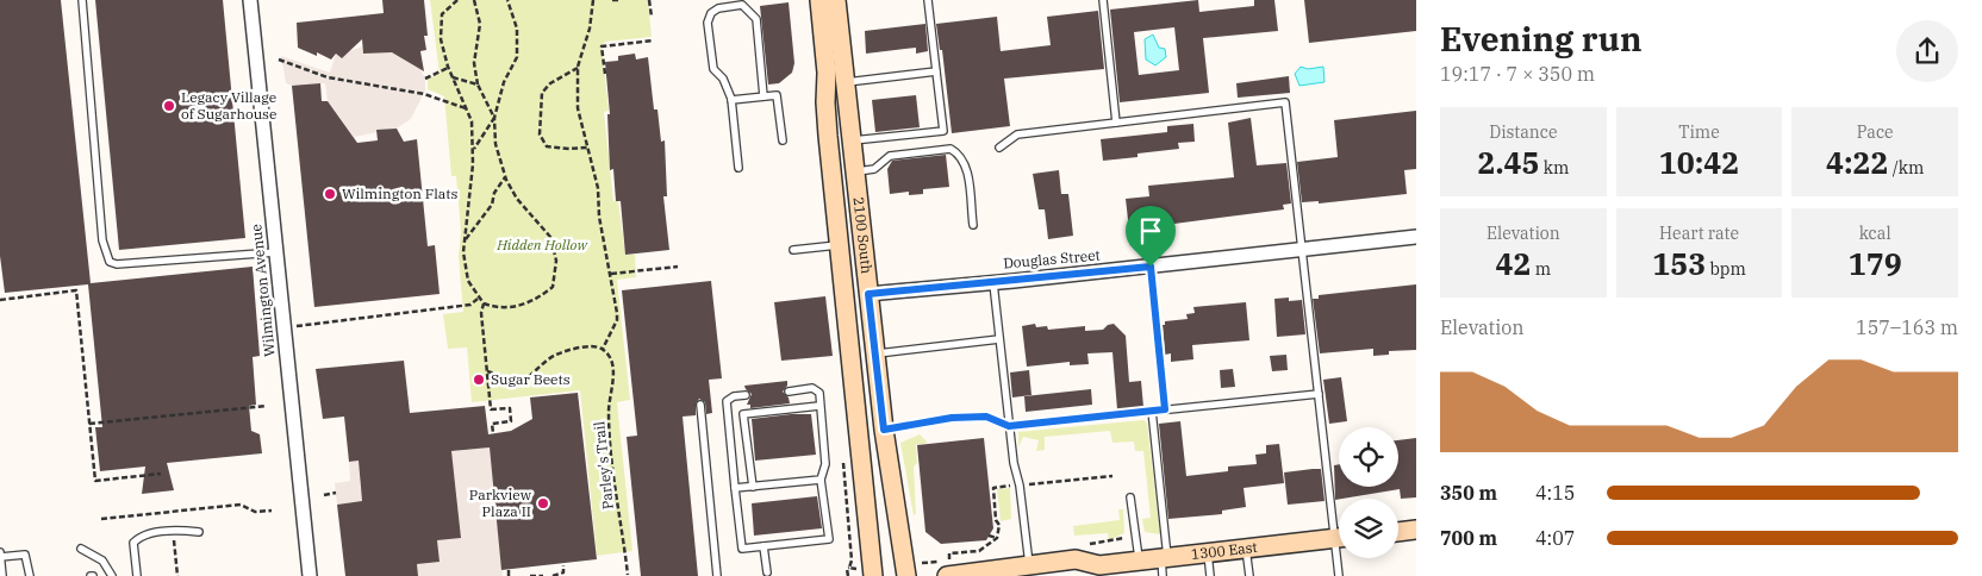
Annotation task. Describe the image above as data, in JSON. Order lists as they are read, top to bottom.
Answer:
{
  "streets": {
    "main road": ["2100 South", "1300 East"],
    "street": ["Douglas Street", "Wilmington Avenue"],
    "path": ["Parley's Trail"]
  },
  "crossings": [
    ["2100 South", "Douglas Street"]
  ],
  "parks": ["Hidden Hollow"],
  "places": [
    "Legacy Village of Sugarhouse",
    "Wilmington Flats",
    "Sugar Beets",
    "Parkview Plaza II"
  ],
  "page": {
    "heading": ["Evening run", "19:17 · 7 × 350 m"],
    "stats": [
      ["Distance", "2.45 km"],
      ["Time", "10:42"],
      ["Pace", "4:22 /km"],
      ["Elevation", "42 m"],
      ["Heart rate", "153 bpm"],
      ["kcal", "179"]
    ],
    "chart": ["Elevation", "157–163 m"],
    "list": [
      {
        "name": "350 m",
        "note": "4:15"
      },
      {
        "name": "700 m",
        "note": "4:07"
      }
    ]
  }
}
